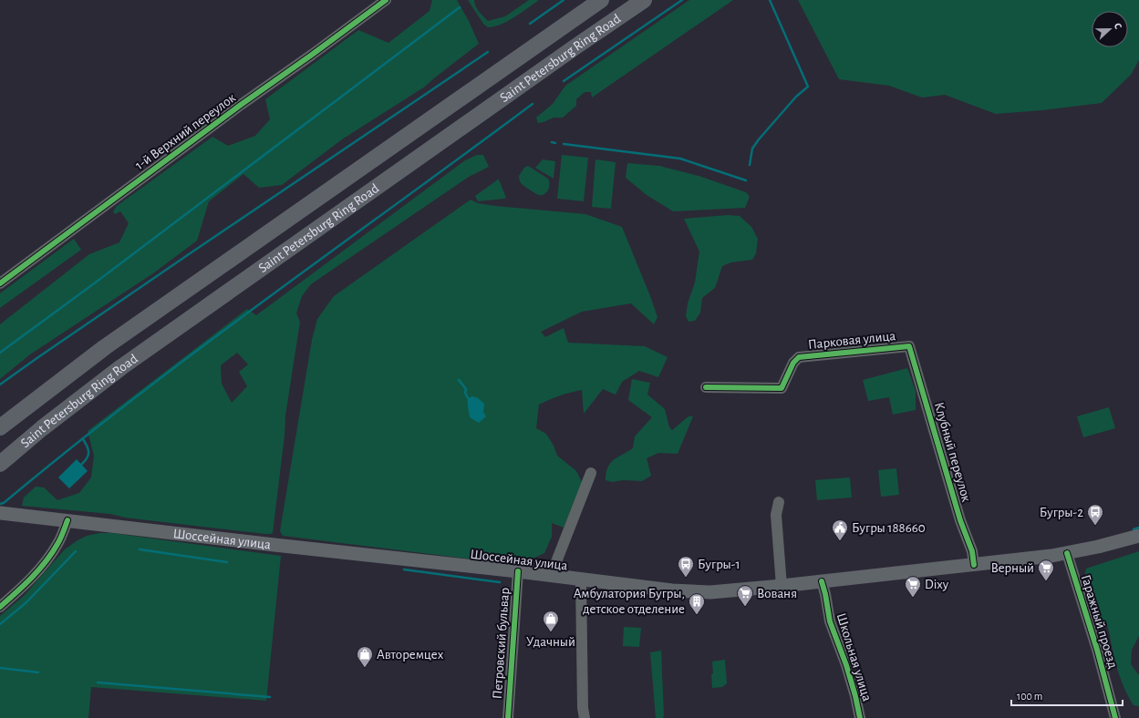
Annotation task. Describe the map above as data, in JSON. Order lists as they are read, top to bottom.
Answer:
{
  "streets": {
    "highway": ["Saint Petersburg Ring Road"],
    "main road": ["Шоссейная улица"],
    "street": [
      "1-й Верхний переулок",
      "Парковая улица",
      "Клубный переулок",
      "Гаражный проезд",
      "Петровский бульвар",
      "Школьная улица"
    ]
  },
  "crossings": [
    ["Парковая улица", "Клубный переулок"],
    ["Клубный переулок", "Шоссейная улица"],
    ["Шоссейная улица", "Гаражный проезд"],
    ["Шоссейная улица", "Петровский бульвар"],
    ["Шоссейная улица", "Школьная улица"]
  ],
  "places": {
    "bus stop": ["Бугры-2", "Бугры-1"],
    "public building": ["Бугры 188660"],
    "supermarket": ["Верный", "Dixy", "Вованя"],
    "building": ["Амбулатория Бугры, детское отделение"],
    "shop": ["Удачный", "Авторемцех"]
  },
  "scale_bar": "100 m",
  "north": "right"
}
